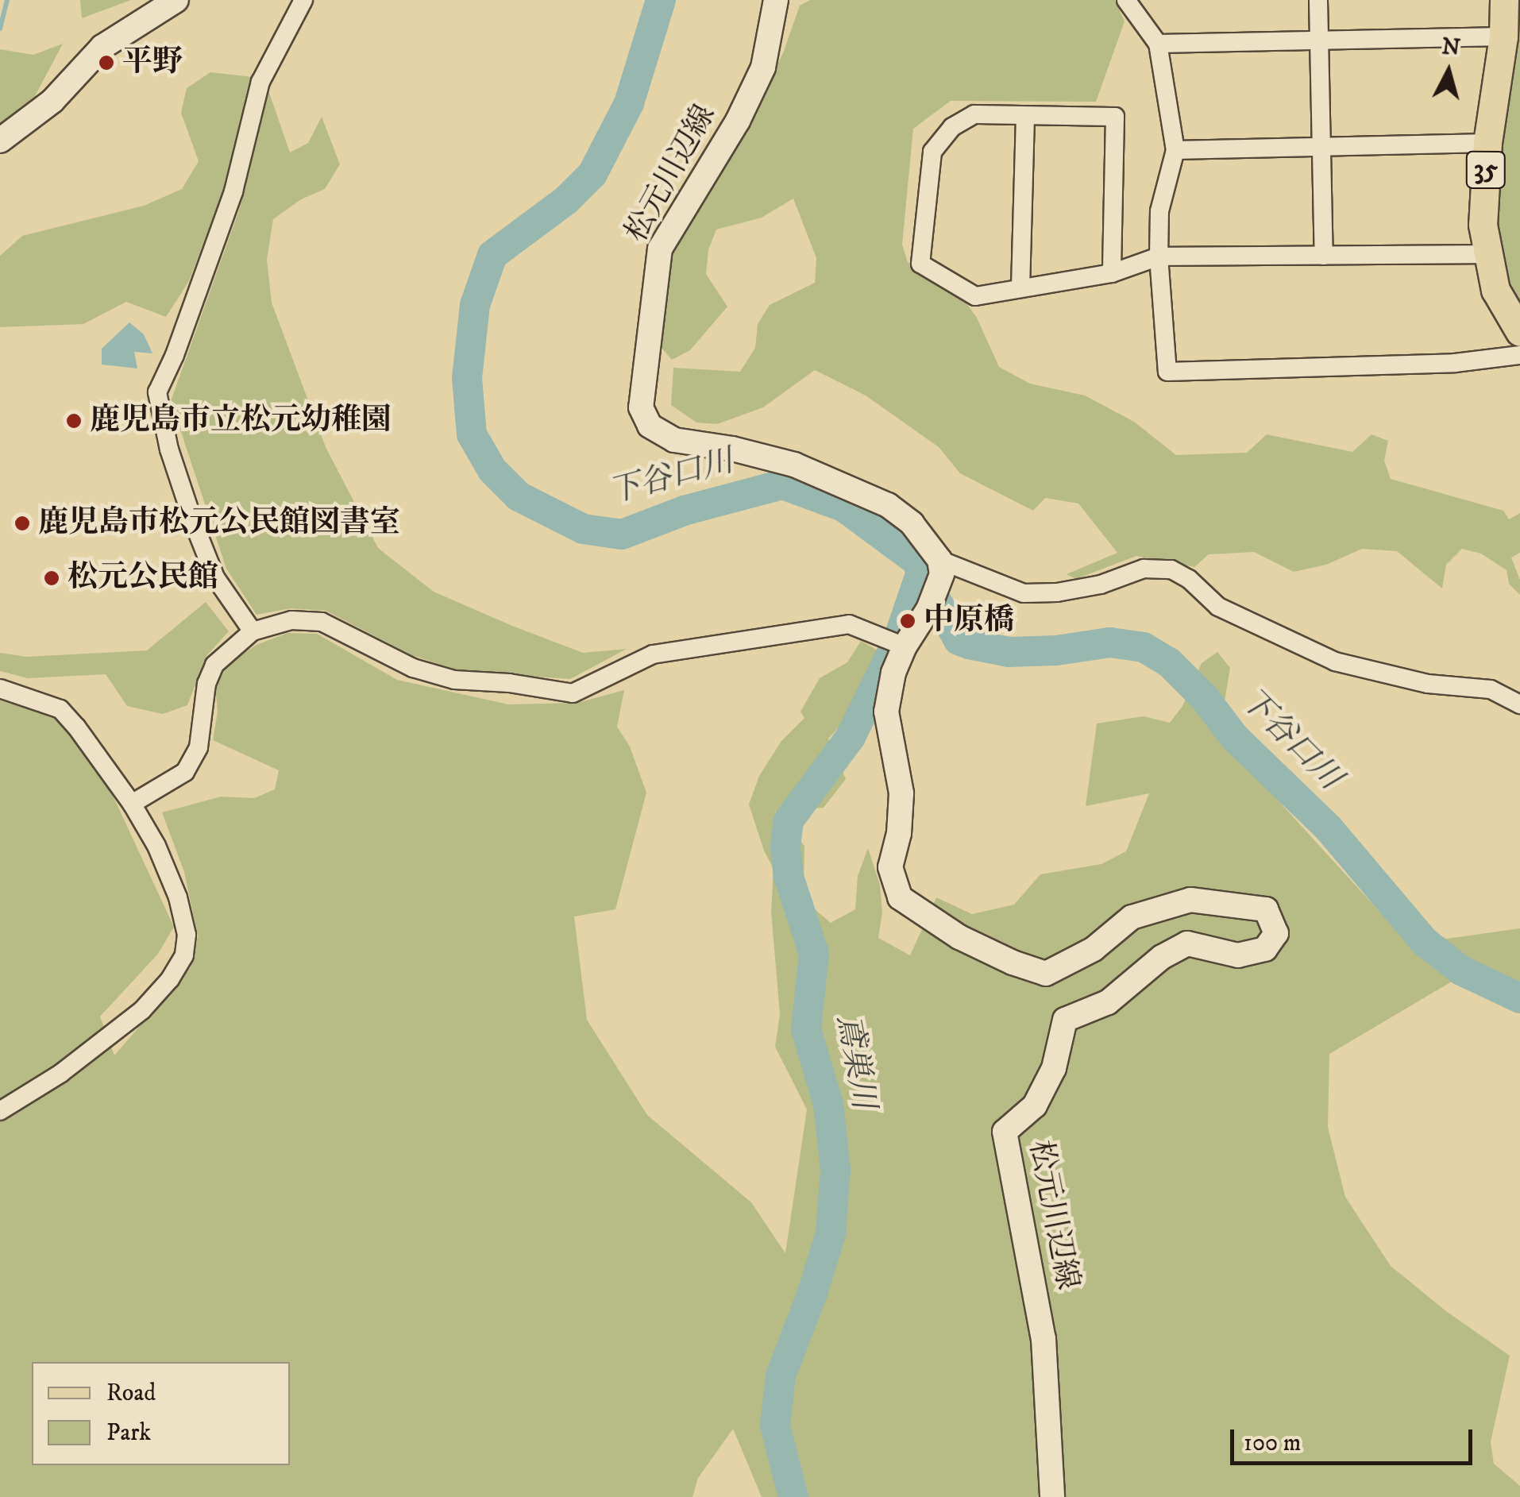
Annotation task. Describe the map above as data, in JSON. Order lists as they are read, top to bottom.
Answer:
{
  "streets": {
    "main road": ["35", "松元川辺線"]
  },
  "water": ["下谷口川", "鳶巣川"],
  "places": [
    "平野",
    "鹿児島市立松元幼稚園",
    "鹿児島市松元公民館図書室",
    "松元公民館",
    "中原橋"
  ],
  "legend": ["Road", "Park"],
  "scale_bar": "100 m",
  "north": "top"
}
